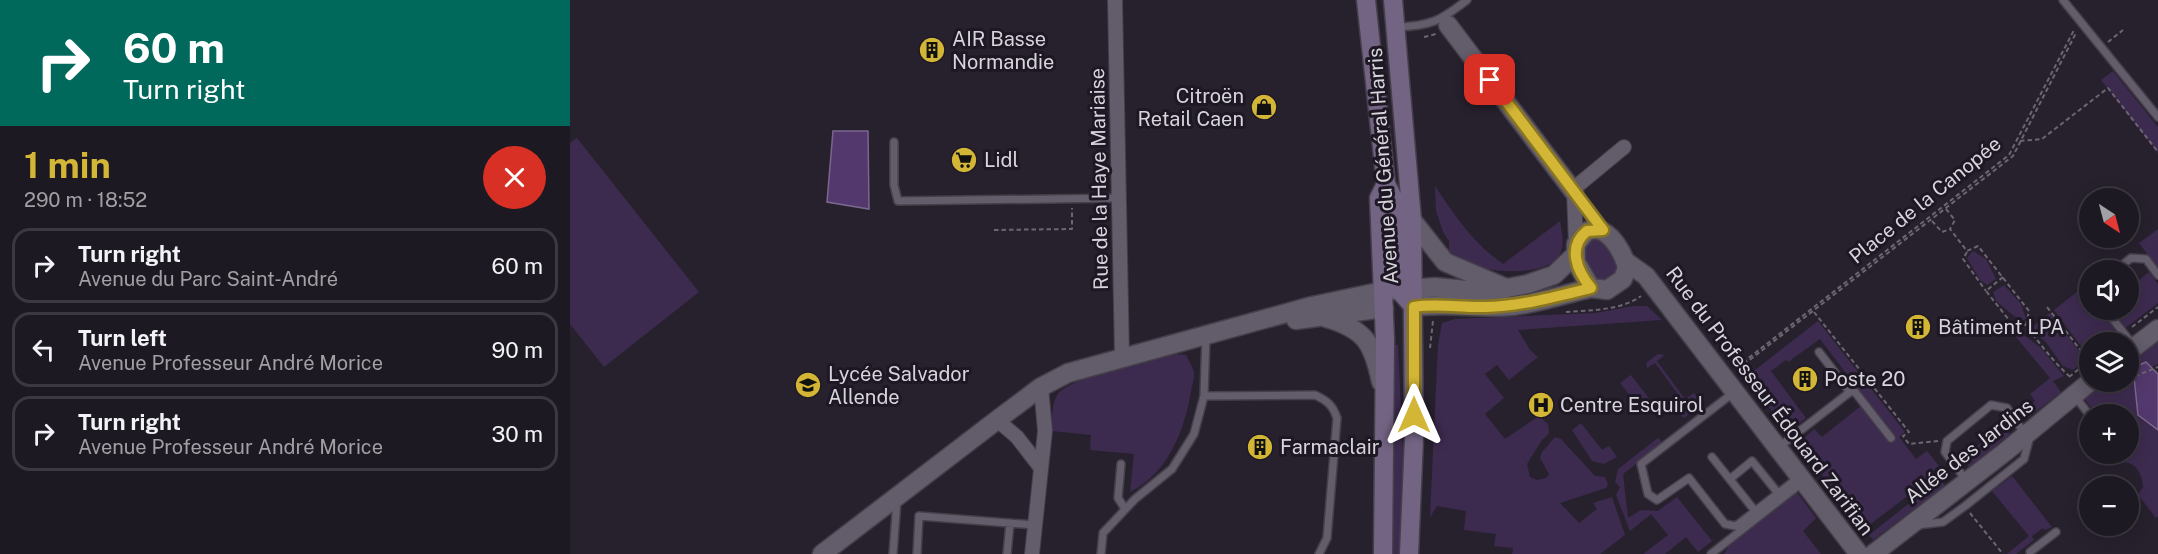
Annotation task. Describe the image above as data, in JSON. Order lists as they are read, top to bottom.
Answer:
{
  "streets": {
    "main road": ["Avenue du Général Harris"],
    "street": ["Rue de la Haye Mariaise", "Rue du Professeur Édouard Zarifian", "Allée des Jardins"],
    "path": ["Place de la Canopée"]
  },
  "crossings": [
    ["Place de la Canopée", "Rue du Professeur Édouard Zarifian"]
  ],
  "places": {
    "building": [
      "AIR Basse Normandie",
      "Bâtiment LPA",
      "Poste 20",
      "Farmaclair"
    ],
    "shop": ["Citroën Retail Caen"],
    "supermarket": ["Lidl"],
    "school or university": ["Lycée Salvador Allende"],
    "hospital": ["Centre Esquirol"]
  },
  "north": "bottom right",
  "page": {
    "turn": ["60 m", "Turn right"],
    "heading": ["1 min", "290 m · 18:52"],
    "map_buttons": ["+", "−"],
    "list": [
      {
        "name": "Turn right",
        "note": "Avenue du Parc Saint-André",
        "value": "60 m"
      },
      {
        "name": "Turn left",
        "note": "Avenue Professeur André Morice",
        "value": "90 m"
      },
      {
        "name": "Turn right",
        "note": "Avenue Professeur André Morice",
        "value": "30 m"
      }
    ]
  }
}
